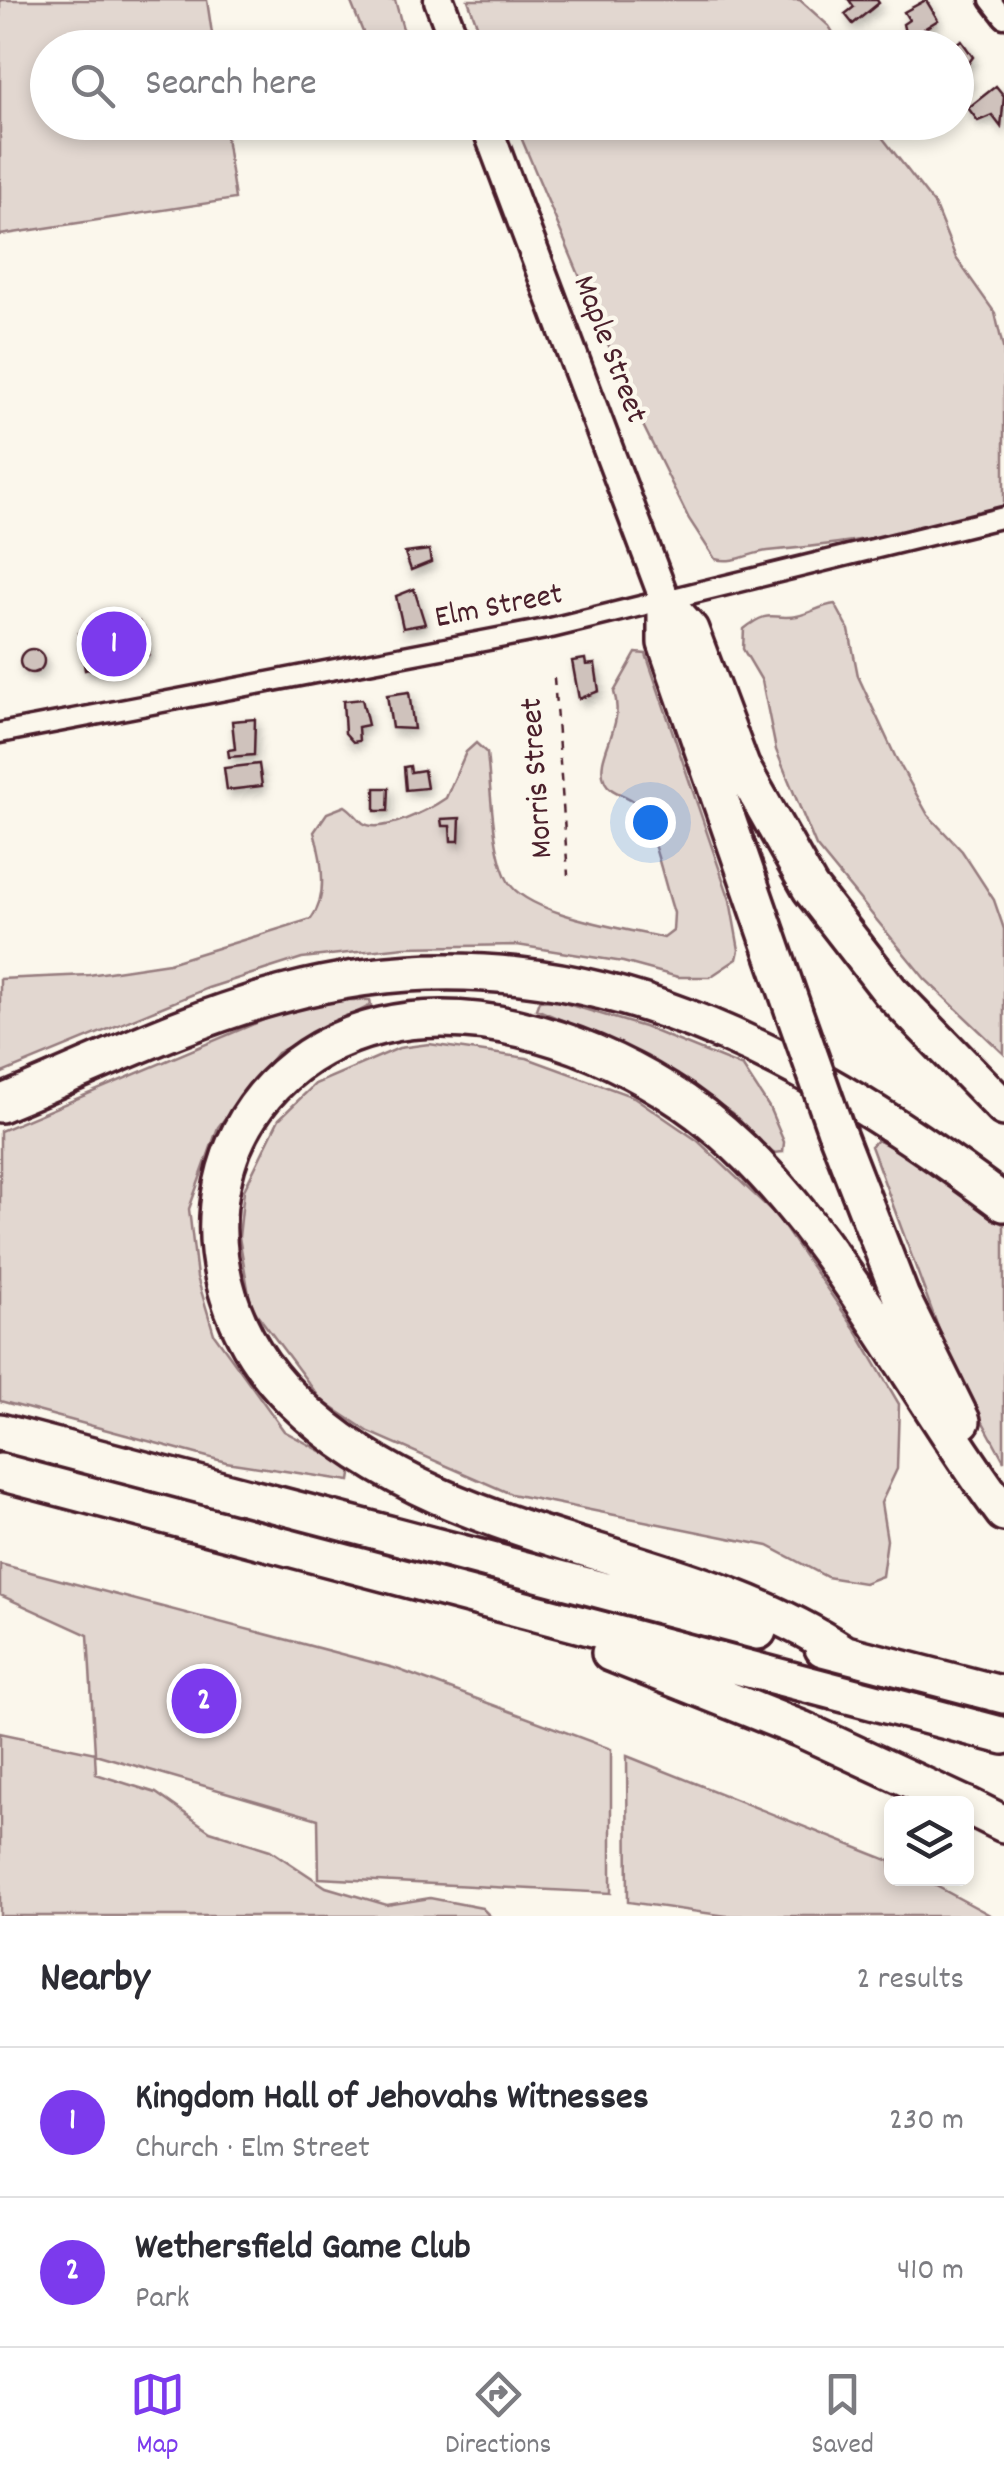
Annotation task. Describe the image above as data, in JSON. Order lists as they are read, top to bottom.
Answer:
{
  "streets": {
    "main road": ["Maple Street"],
    "street": ["Elm Street"],
    "path": ["Morris Street"]
  },
  "crossings": [
    ["Maple Street", "Elm Street"]
  ],
  "page": {
    "search": "Search here",
    "pins": ["1", "2"],
    "heading": ["Nearby", "2 results"],
    "list": [
      {
        "mark": "1",
        "name": "Kingdom Hall of Jehovahs Witnesses",
        "note": "Church · Elm Street",
        "value": "230 m"
      },
      {
        "mark": "2",
        "name": "Wethersfield Game Club",
        "note": "Park",
        "value": "410 m"
      }
    ],
    "nav": ["Map", "Directions", "Saved"]
  }
}
